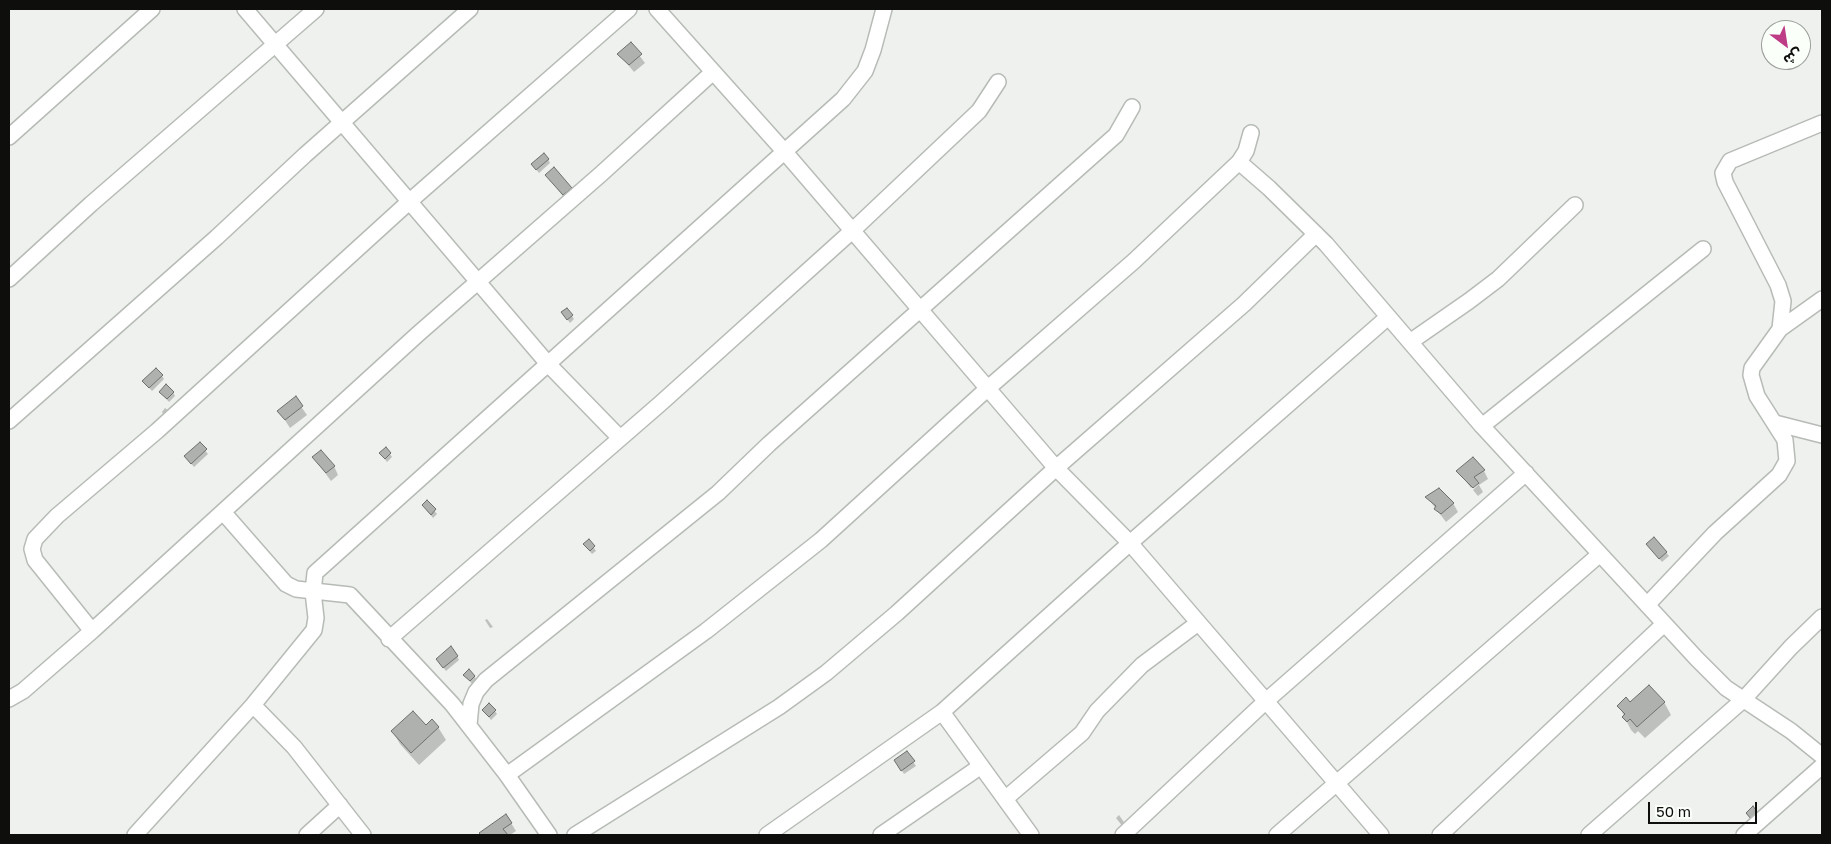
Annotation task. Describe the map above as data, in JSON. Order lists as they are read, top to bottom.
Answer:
{
  "scale_bar": "50 m",
  "north": "bottom right"
}
